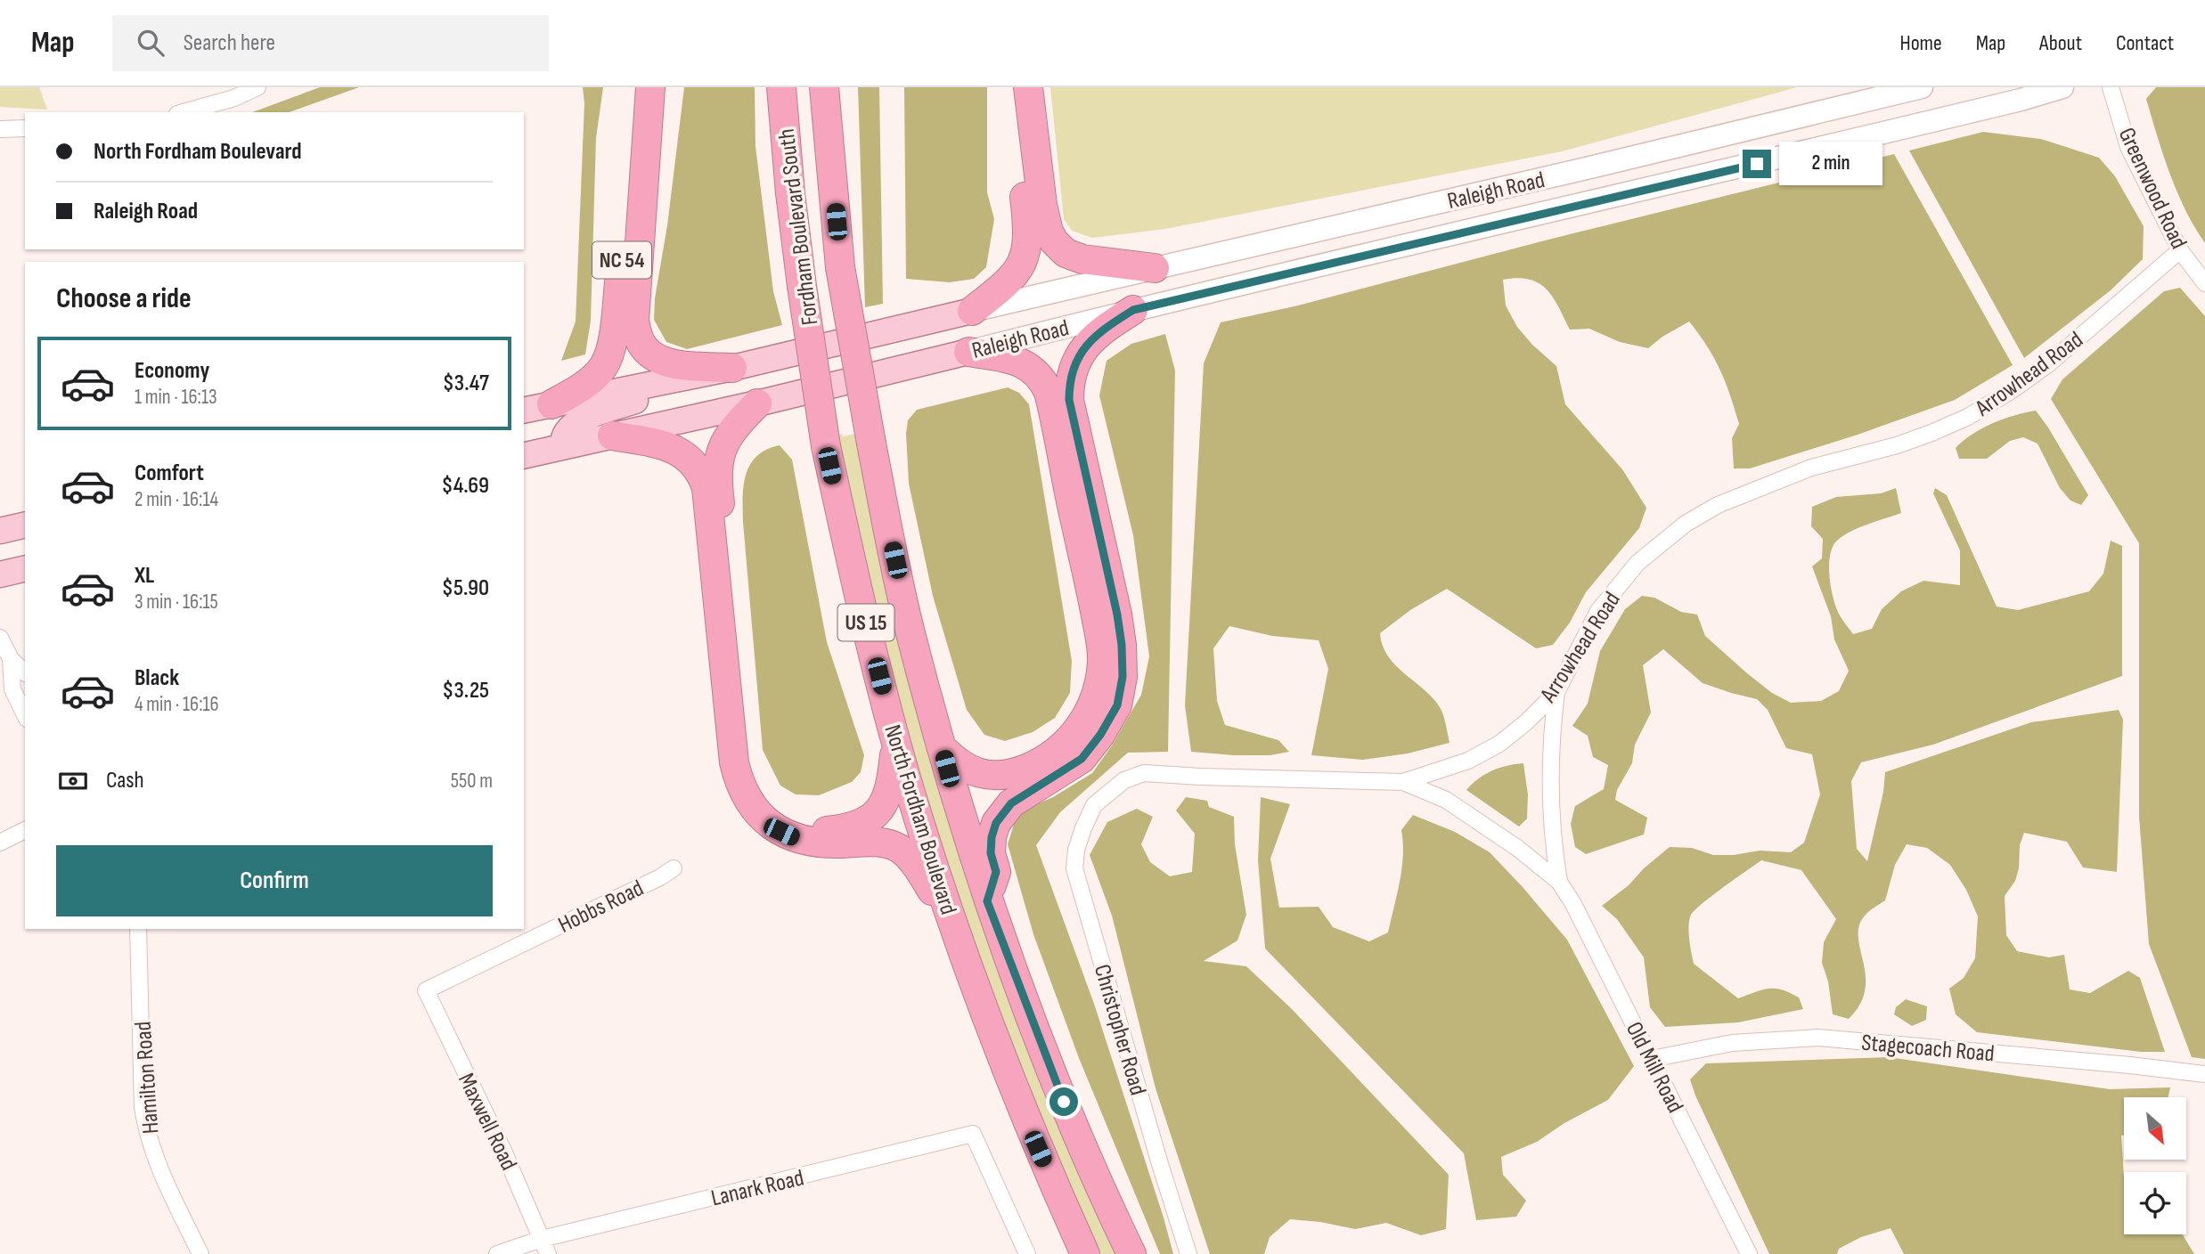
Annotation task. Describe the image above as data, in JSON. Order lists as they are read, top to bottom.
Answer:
{
  "streets": {
    "highway": [
      "Fordham Boulevard South",
      "NC 54",
      "US 15",
      "North Fordham Boulevard"
    ],
    "main road": ["Raleigh Road"],
    "street": [
      "Greenwood Road",
      "Arrowhead Road",
      "Hobbs Road",
      "Christopher Road",
      "Stagecoach Road",
      "Old Mill Road",
      "Hamilton Road",
      "Maxwell Road",
      "Lanark Road"
    ]
  },
  "crossings": [
    ["Greenwood Road", "Arrowhead Road"],
    ["Raleigh Road", "NC 54"],
    ["Fordham Boulevard South", "North Fordham Boulevard"],
    ["Arrowhead Road", "Christopher Road"],
    ["Arrowhead Road", "Old Mill Road"],
    ["Hobbs Road", "Maxwell Road"],
    ["Stagecoach Road", "Old Mill Road"],
    ["Maxwell Road", "Lanark Road"]
  ],
  "north": "bottom right",
  "page": {
    "header": "Map",
    "search": "Search here",
    "nav": [
      "Home",
      "Map",
      "About",
      "Contact"
    ],
    "banner": ["North Fordham Boulevard", "Raleigh Road"],
    "bubble": "2 min",
    "heading": "Choose a ride",
    "list": [
      {
        "name": "Economy",
        "note": "1 min · 16:13",
        "value": "$3.47"
      },
      {
        "name": "Comfort",
        "note": "2 min · 16:14",
        "value": "$4.69"
      },
      {
        "name": "XL",
        "note": "3 min · 16:15",
        "value": "$5.90"
      },
      {
        "name": "Black",
        "note": "4 min · 16:16",
        "value": "$3.25"
      }
    ],
    "pay": ["Cash", "550 m"],
    "buttons": "Confirm"
  }
}
